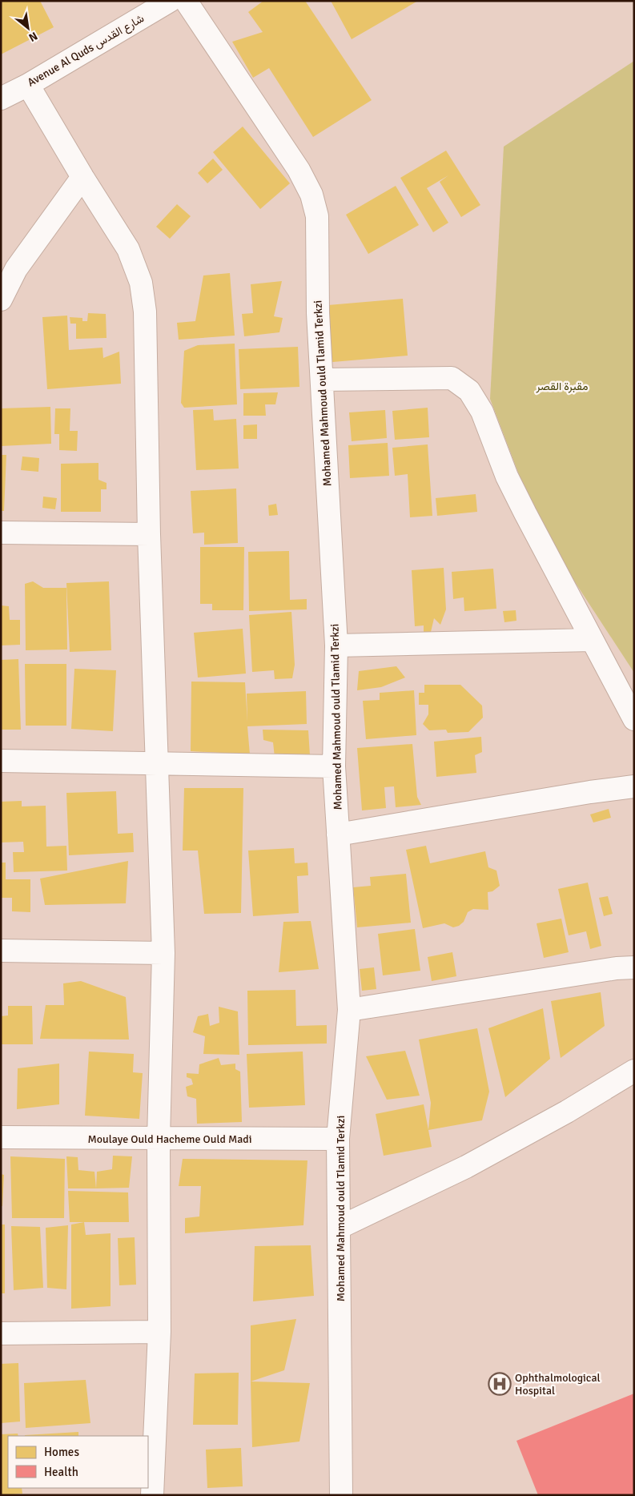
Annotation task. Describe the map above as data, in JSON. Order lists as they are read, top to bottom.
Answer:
{
  "streets": {
    "street": ["Avenue Al Quds شارع القدس", "Mohamed Mahmoud ould Tlamid Terkzi", "Moulaye Ould Hacheme Ould Madi"]
  },
  "crossings": [
    ["Mohamed Mahmoud ould Tlamid Terkzi", "Moulaye Ould Hacheme Ould Madi"]
  ],
  "parks": ["مقبرة القصر"],
  "places": {
    "hospital": ["Ophthalmological Hospital"]
  },
  "legend": ["Homes", "Health"],
  "north": "bottom right"
}
